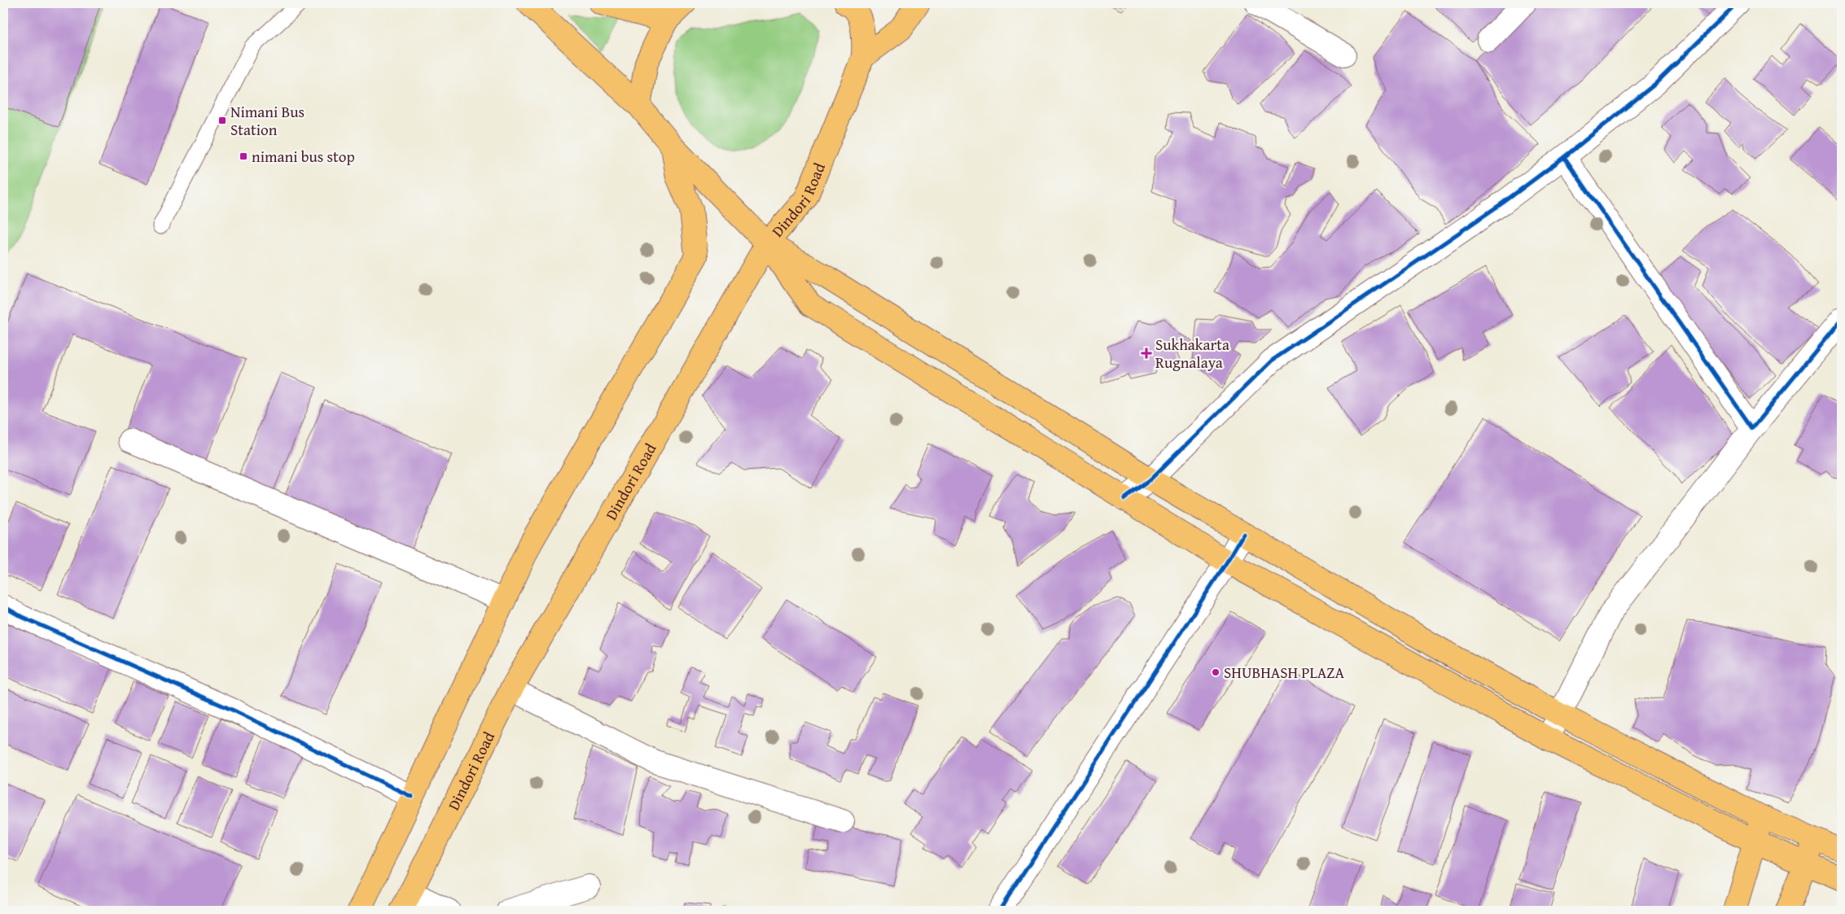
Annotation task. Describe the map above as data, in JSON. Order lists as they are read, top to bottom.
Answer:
{
  "streets": {
    "main road": ["Dindori Road"]
  },
  "places": {
    "transit": ["Nimani Bus Station", "nimani bus stop"],
    "health": ["Sukhakarta Rugnalaya"],
    "other": ["SHUBHASH PLAZA"]
  }
}
